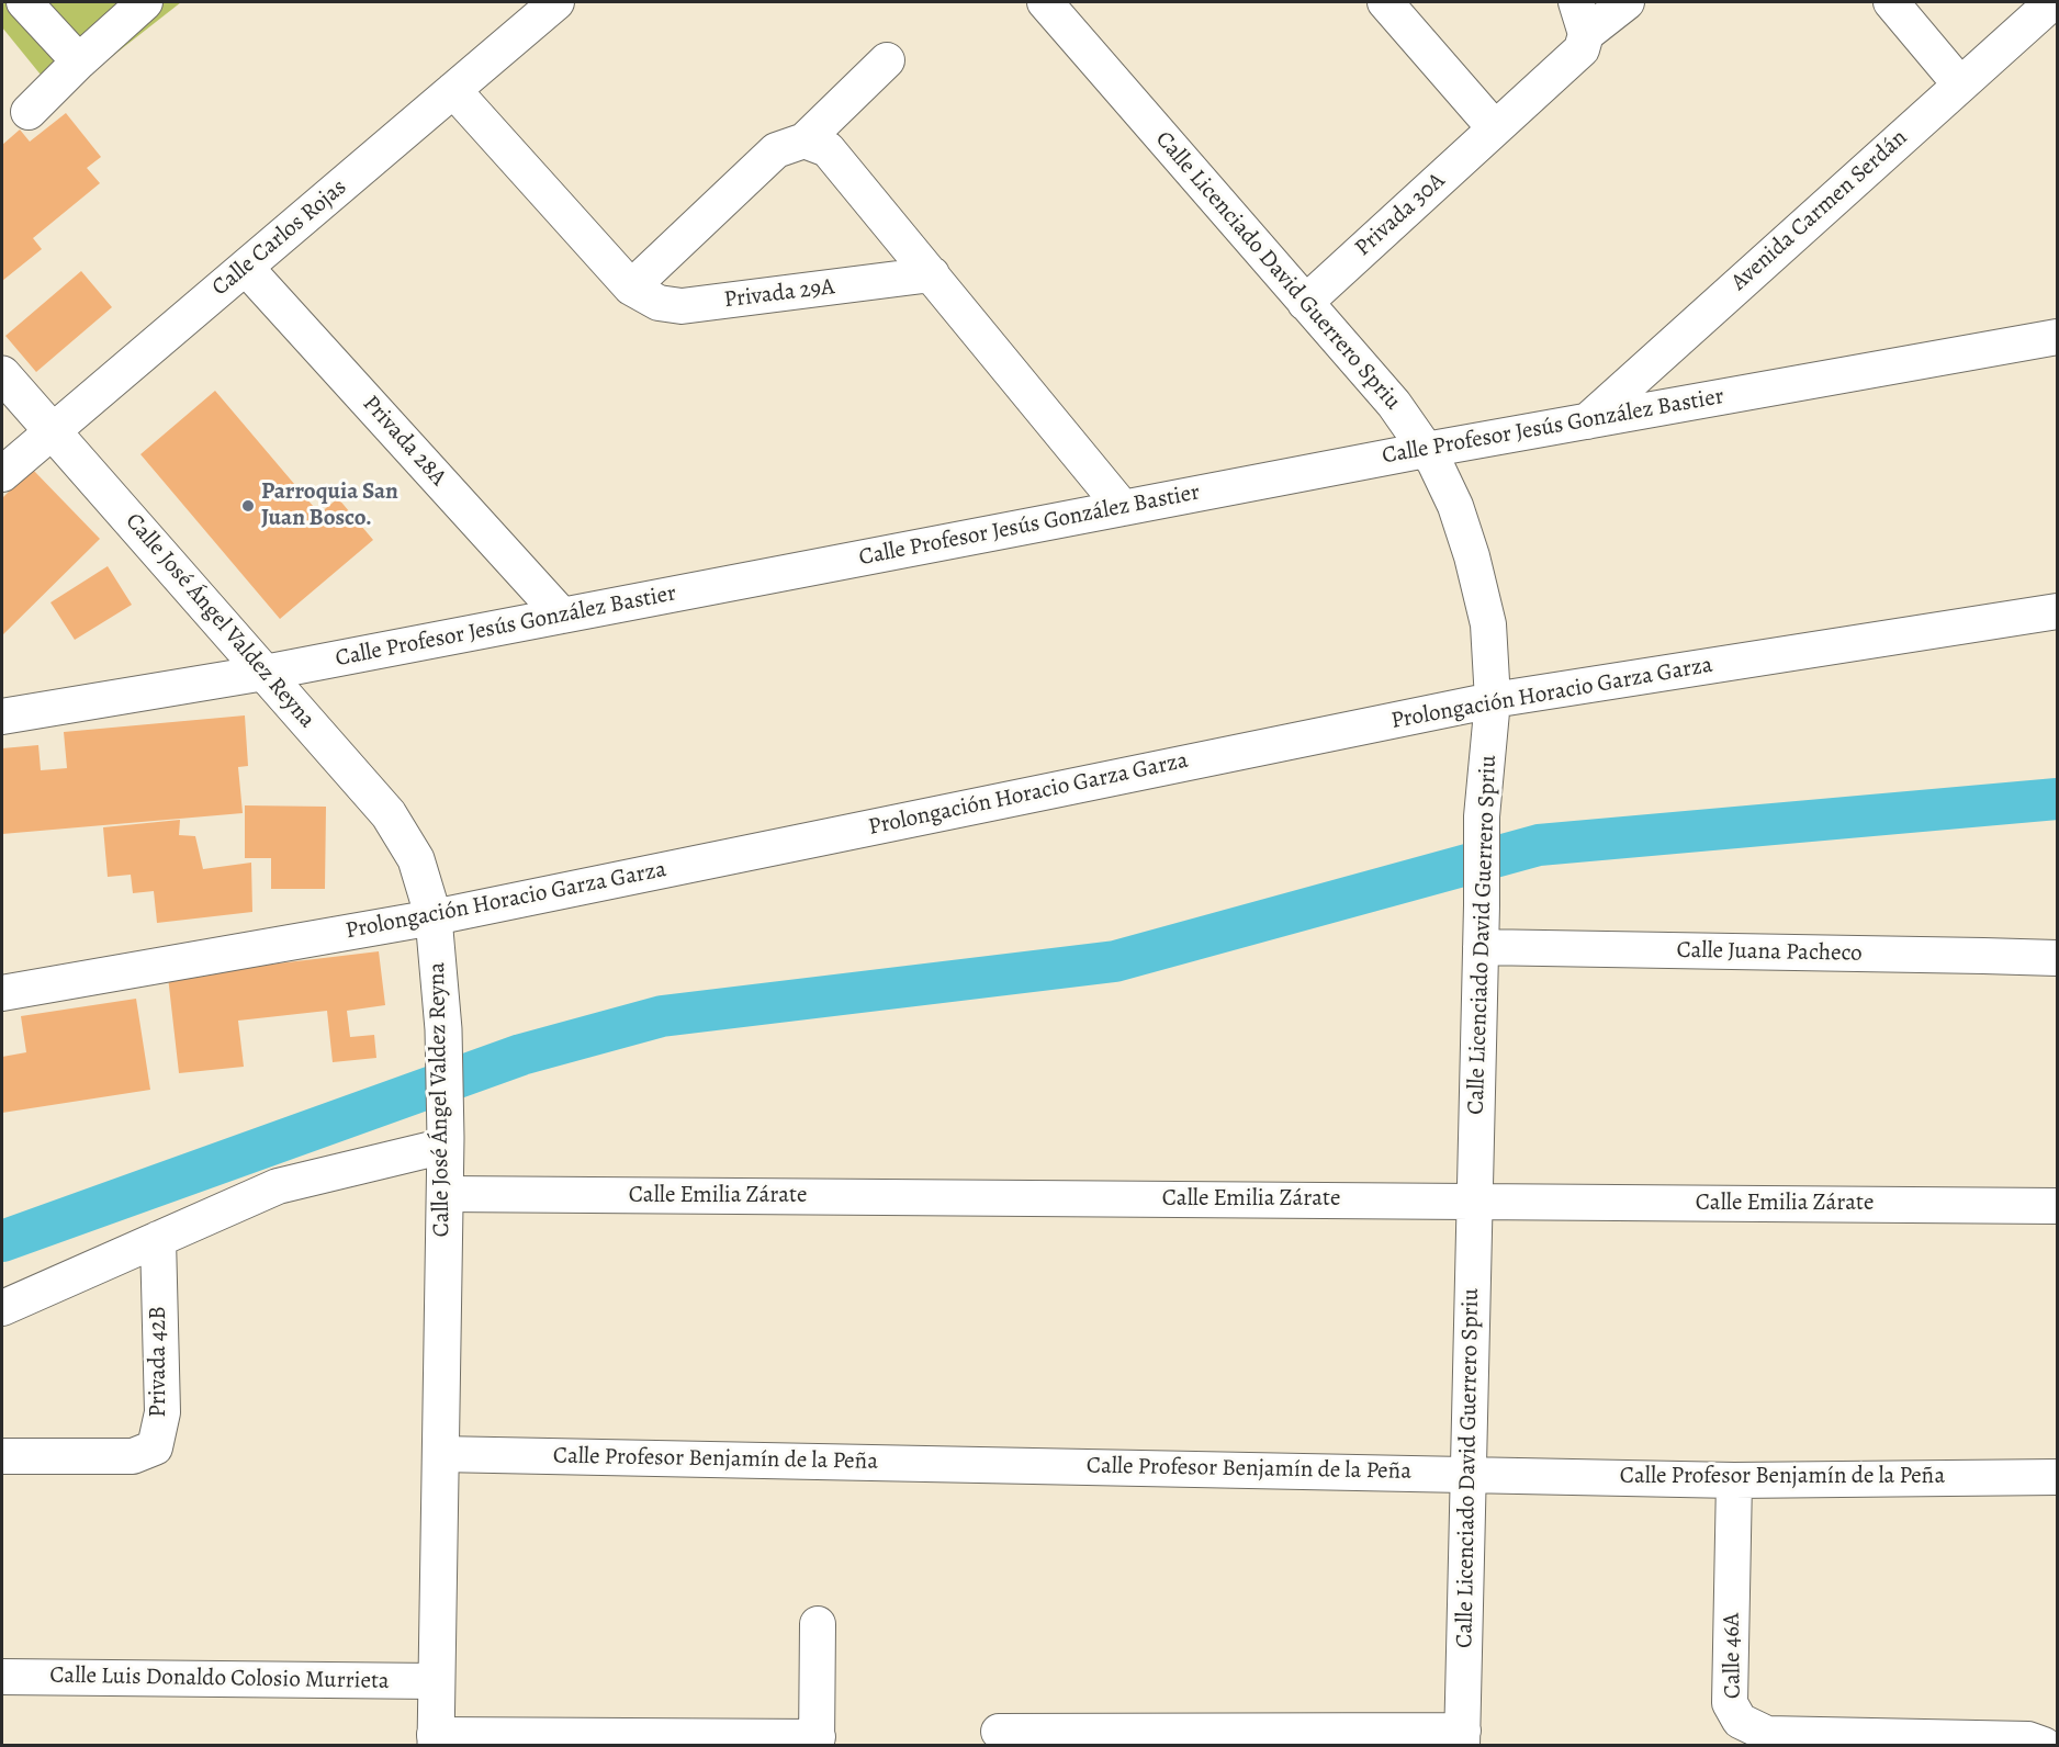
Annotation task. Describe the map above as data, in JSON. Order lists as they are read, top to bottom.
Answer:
{
  "streets": {
    "street": [
      "Avenida Carmen Serdán",
      "Privada 30A",
      "Calle Carlos Rojas",
      "Calle Licenciado David Guerrero Spriu",
      "Privada 29A",
      "Calle Profesor Jesús González Bastier",
      "Privada 28A",
      "Calle José Ángel Valdez Reyna",
      "Prolongación Horacio Garza Garza",
      "Calle Juana Pacheco",
      "Calle Emilia Zárate",
      "Privada 42B",
      "Calle Profesor Benjamín de la Peña",
      "Calle 46A",
      "Calle Luis Donaldo Colosio Murrieta"
    ]
  },
  "crossings": [
    ["Avenida Carmen Serdán", "Calle Profesor Jesús González Bastier"],
    ["Privada 30A", "Calle Licenciado David Guerrero Spriu"],
    ["Calle Carlos Rojas", "Privada 29A"],
    ["Calle Carlos Rojas", "Privada 28A"],
    ["Calle Carlos Rojas", "Calle José Ángel Valdez Reyna"],
    ["Calle Licenciado David Guerrero Spriu", "Calle Profesor Jesús González Bastier"],
    ["Calle Licenciado David Guerrero Spriu", "Prolongación Horacio Garza Garza"],
    ["Calle Licenciado David Guerrero Spriu", "Calle Juana Pacheco"],
    ["Calle Licenciado David Guerrero Spriu", "Calle Emilia Zárate"],
    ["Calle Licenciado David Guerrero Spriu", "Calle Profesor Benjamín de la Peña"],
    ["Calle Profesor Jesús González Bastier", "Privada 28A"],
    ["Calle Profesor Jesús González Bastier", "Calle José Ángel Valdez Reyna"],
    ["Calle José Ángel Valdez Reyna", "Prolongación Horacio Garza Garza"],
    ["Calle José Ángel Valdez Reyna", "Calle Emilia Zárate"],
    ["Calle José Ángel Valdez Reyna", "Calle Profesor Benjamín de la Peña"],
    ["Calle José Ángel Valdez Reyna", "Calle Luis Donaldo Colosio Murrieta"],
    ["Calle Profesor Benjamín de la Peña", "Calle 46A"]
  ],
  "places": ["Parroquia San Juan Bosco."]
}
